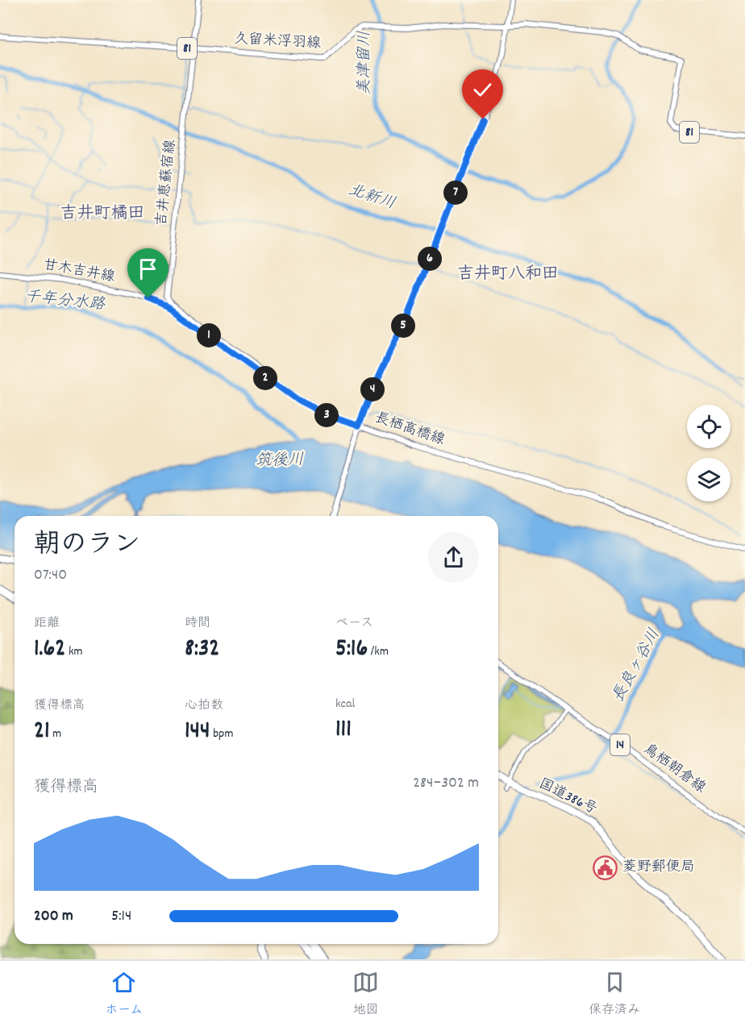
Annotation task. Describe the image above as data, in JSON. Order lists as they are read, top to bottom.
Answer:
{
  "streets": {
    "highway": ["国道386号"],
    "main road": [
      "久留米浮羽線",
      "81",
      "吉井恵蘇宿線",
      "甘木吉井線",
      "長栖高橋線",
      "14",
      "鳥栖朝倉線"
    ]
  },
  "crossings": [
    ["久留米浮羽線", "吉井恵蘇宿線"],
    ["久留米浮羽線", "長栖高橋線"],
    ["吉井恵蘇宿線", "甘木吉井線"],
    ["吉井恵蘇宿線", "長栖高橋線"]
  ],
  "districts": ["吉井町橘田", "吉井町八和田"],
  "water": [
    "美津留川",
    "北新川",
    "千年分水路",
    "筑後川",
    "長良ヶ谷川"
  ],
  "places": {
    "public building": ["菱野郵便局"]
  },
  "page": {
    "pins": [
      "7",
      "6",
      "5",
      "1",
      "2",
      "4",
      "3"
    ],
    "heading": ["朝のラン", "07:40"],
    "stats": [
      ["距離", "1.62 km"],
      ["時間", "8:32"],
      ["ペース", "5:16 /km"],
      ["獲得標高", "21 m"],
      ["心拍数", "144 bpm"],
      ["kcal", "111"]
    ],
    "chart": ["獲得標高", "284–302 m"],
    "list": [
      {
        "name": "200 m",
        "note": "5:14"
      }
    ],
    "tabs": ["ホーム", "地図", "保存済み"]
  }
}
